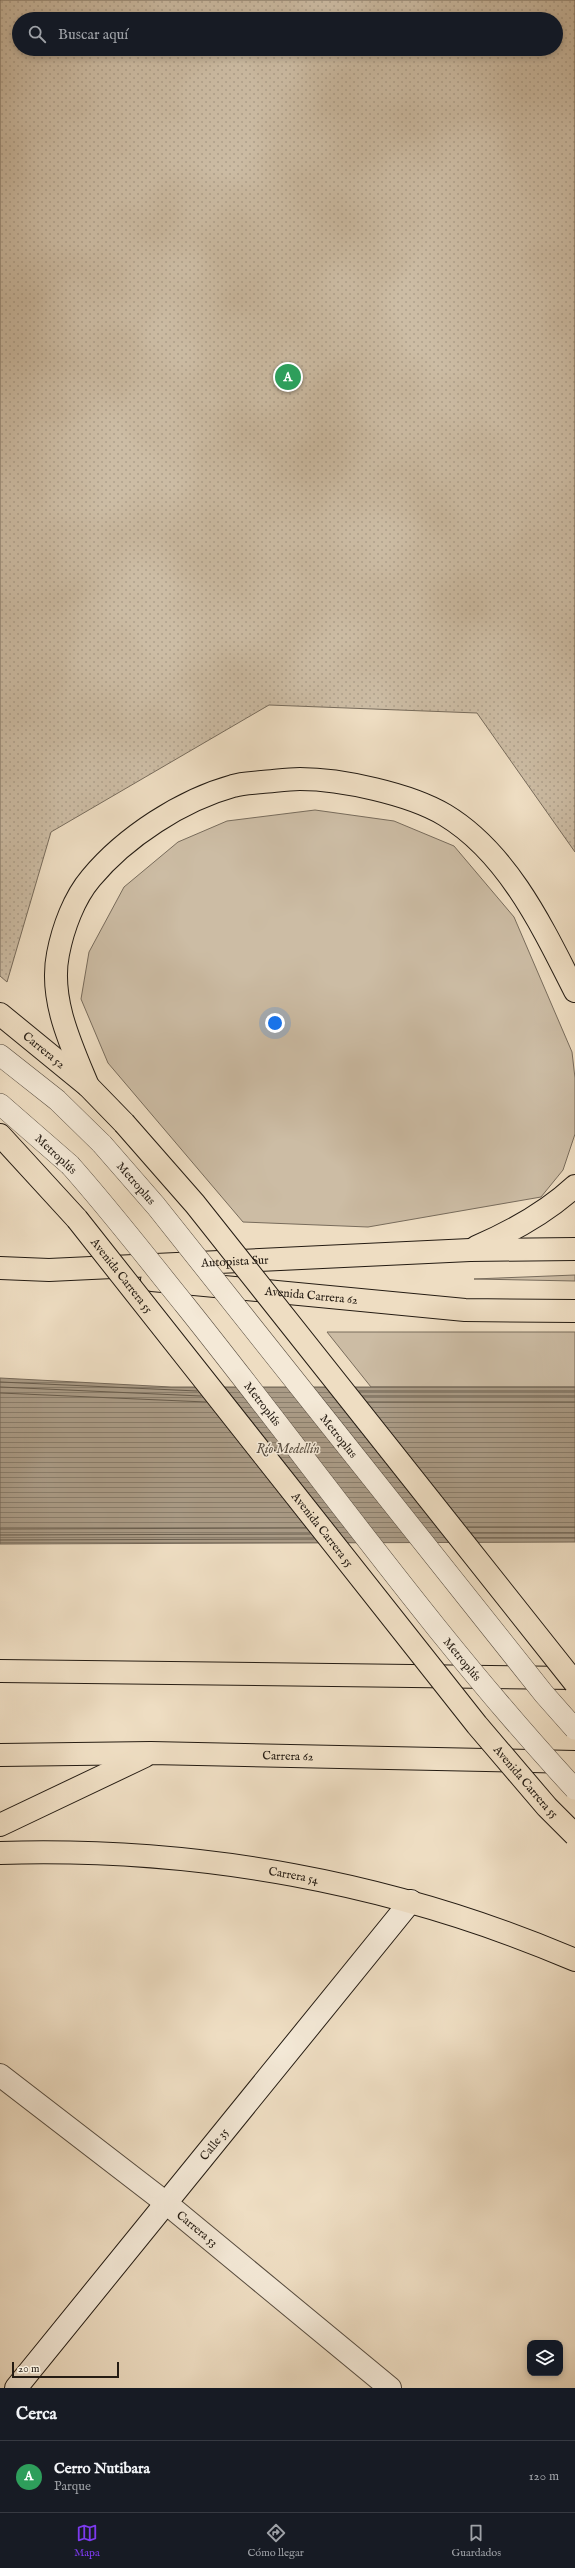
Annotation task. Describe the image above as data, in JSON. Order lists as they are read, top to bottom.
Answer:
{
  "streets": {
    "main road": [
      "Carrera 52",
      "Autopista Sur",
      "Avenida Carrera 55",
      "Avenida Carrera 62",
      "Carrera 62",
      "Carrera 54"
    ],
    "street": ["Calle 35", "Carrera 53"],
    "lane": ["Metroplús", "Metroplus"]
  },
  "crossings": [
    ["Autopista Sur", "Avenida Carrera 62"],
    ["Carrera 54", "Calle 35"],
    ["Calle 35", "Carrera 53"]
  ],
  "water": ["Río Medellín"],
  "scale_bar": "20 m",
  "page": {
    "search": "Buscar aquí",
    "pins": "A",
    "scale": "20 m",
    "heading": "Cerca",
    "list": [
      {
        "mark": "A",
        "name": "Cerro Nutibara",
        "note": "Parque",
        "value": "120 m"
      }
    ],
    "nav": ["Mapa", "Cómo llegar", "Guardados"]
  }
}
